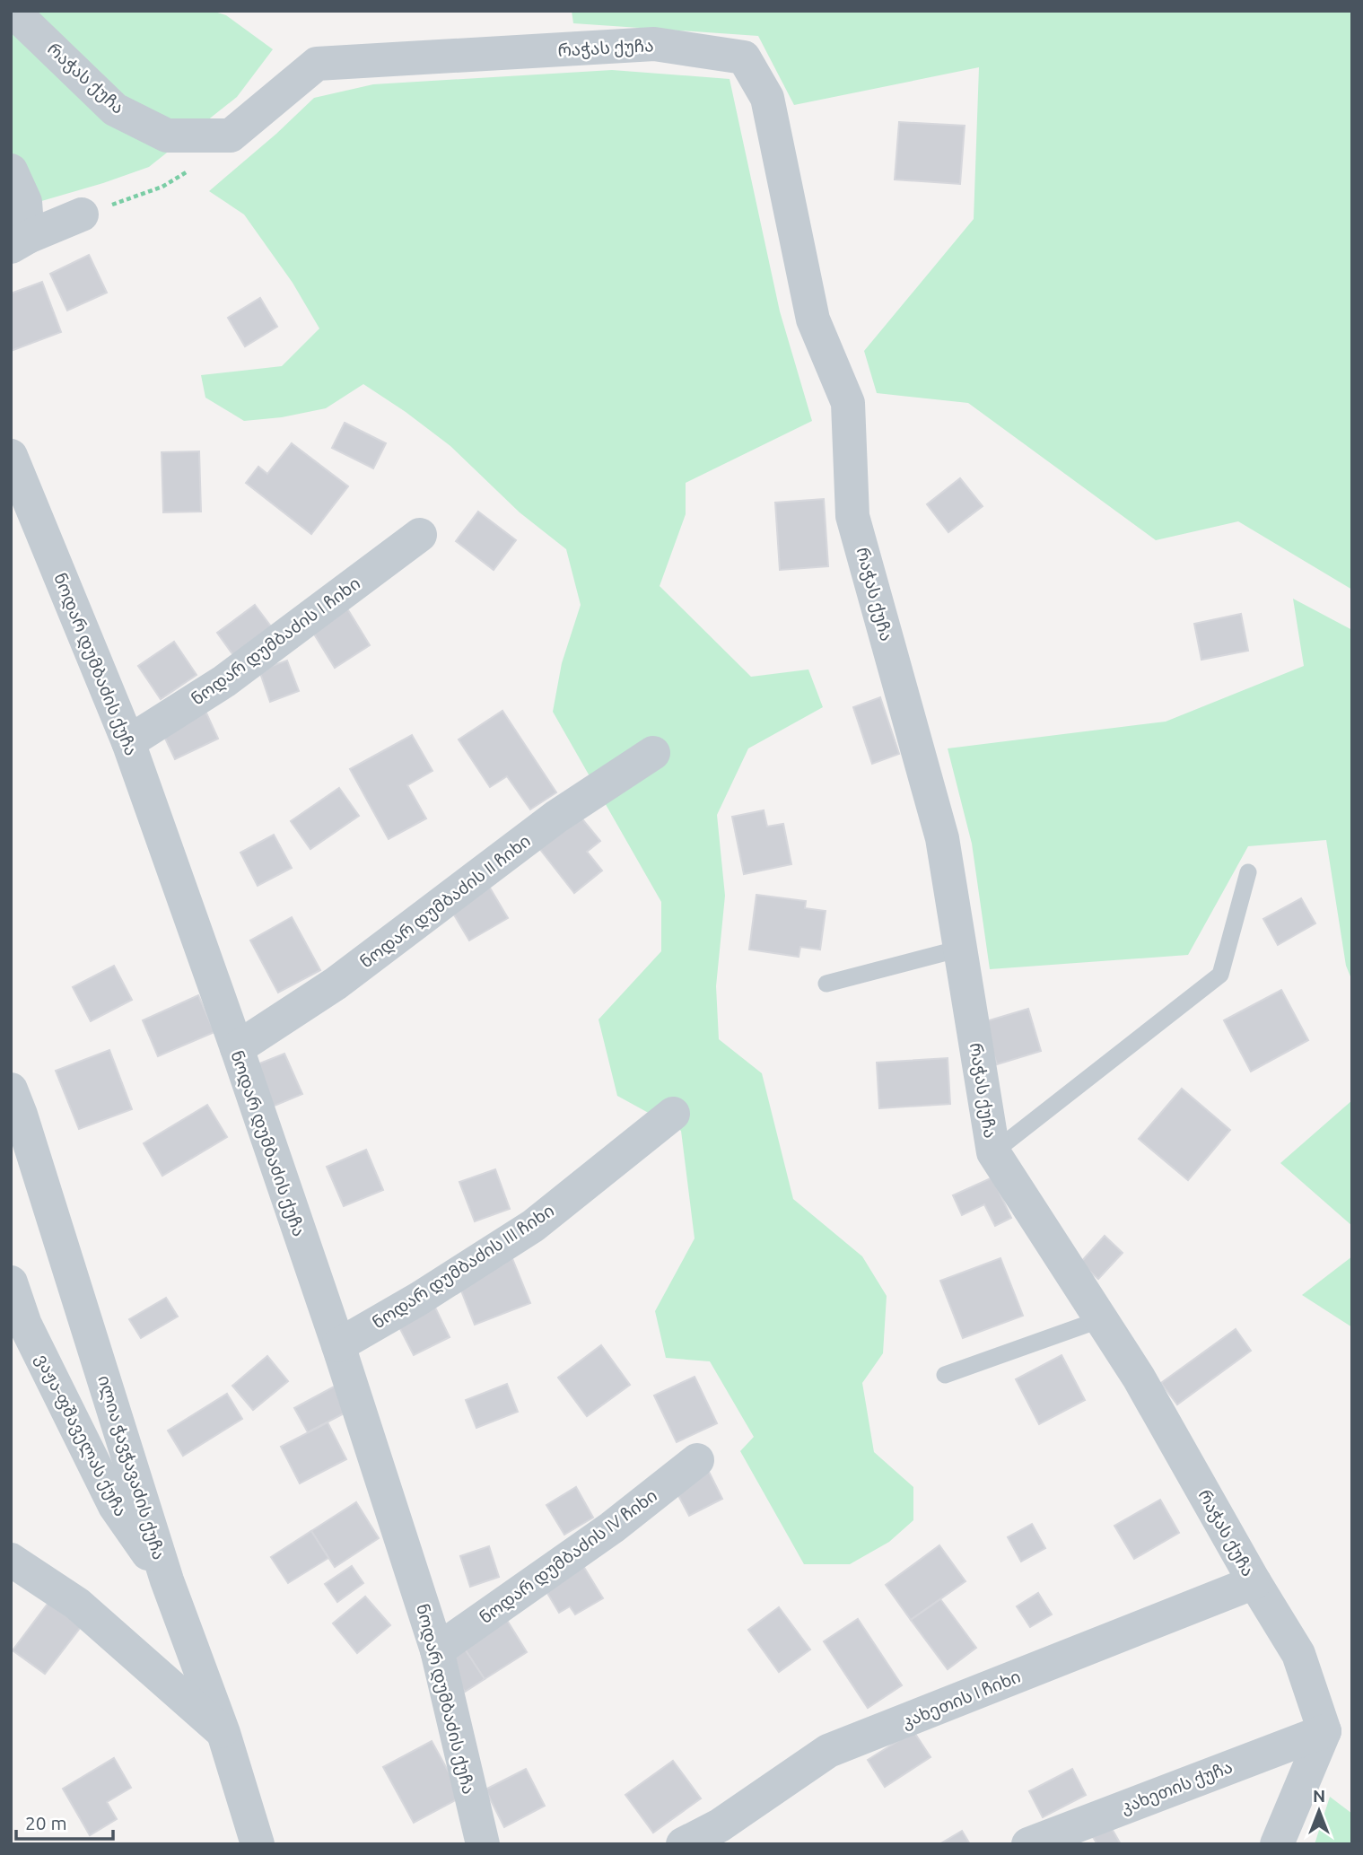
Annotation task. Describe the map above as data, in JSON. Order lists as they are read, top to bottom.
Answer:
{
  "streets": {
    "street": [
      "რაჭას ქუჩა",
      "ნოდარ დუმბაძის I ჩიხი",
      "ნოდარ დუმბაძის ქუჩა",
      "ნოდარ დუმბაძის II ჩიხი",
      "ნოდარ დუმბაძის III ჩიხი",
      "ვაჟა-ფშაველას ქუჩა",
      "ილია ჭავჭავაძის ქუჩა",
      "ნოდარ დუმბაძის IV ჩიხი",
      "კახეთის I ჩიხი",
      "კახეთის ქუჩა"
    ]
  },
  "crossings": [
    ["რაჭას ქუჩა", "კახეთის I ჩიხი"],
    ["რაჭას ქუჩა", "კახეთის ქუჩა"],
    ["ნოდარ დუმბაძის I ჩიხი", "ნოდარ დუმბაძის ქუჩა"],
    ["ნოდარ დუმბაძის ქუჩა", "ნოდარ დუმბაძის II ჩიხი"],
    ["ნოდარ დუმბაძის ქუჩა", "ნოდარ დუმბაძის III ჩიხი"],
    ["ნოდარ დუმბაძის ქუჩა", "ნოდარ დუმბაძის IV ჩიხი"],
    ["ვაჟა-ფშაველას ქუჩა", "ილია ჭავჭავაძის ქუჩა"]
  ],
  "scale_bar": "20 m",
  "north": "top"
}
